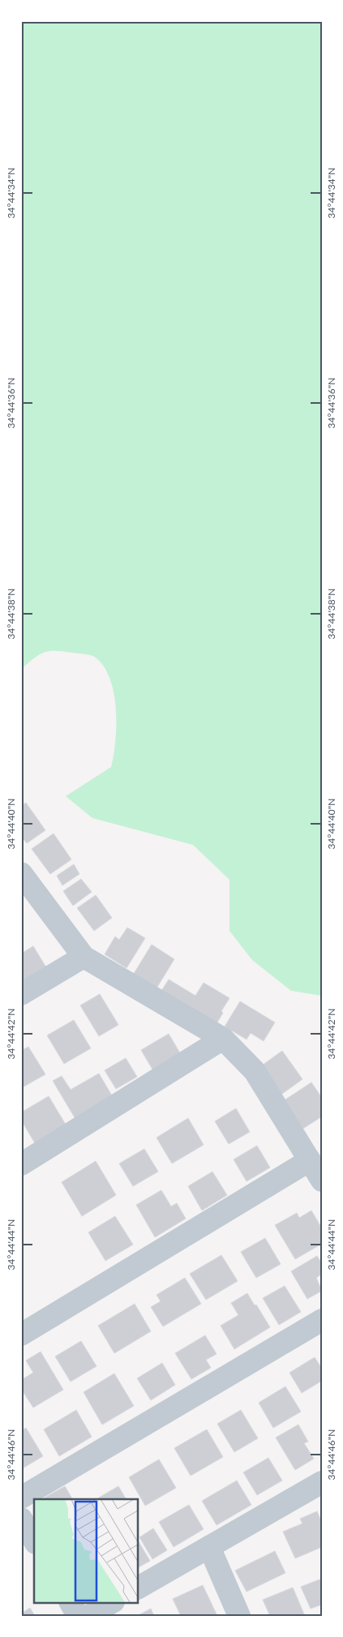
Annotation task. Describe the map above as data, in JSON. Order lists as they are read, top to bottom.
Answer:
{
  "coordinates": [
    "34°44'34\"N",
    "34°44'36\"N",
    "34°44'38\"N",
    "34°44'40\"N",
    "34°44'42\"N",
    "34°44'44\"N",
    "34°44'46\"N"
  ]
}
